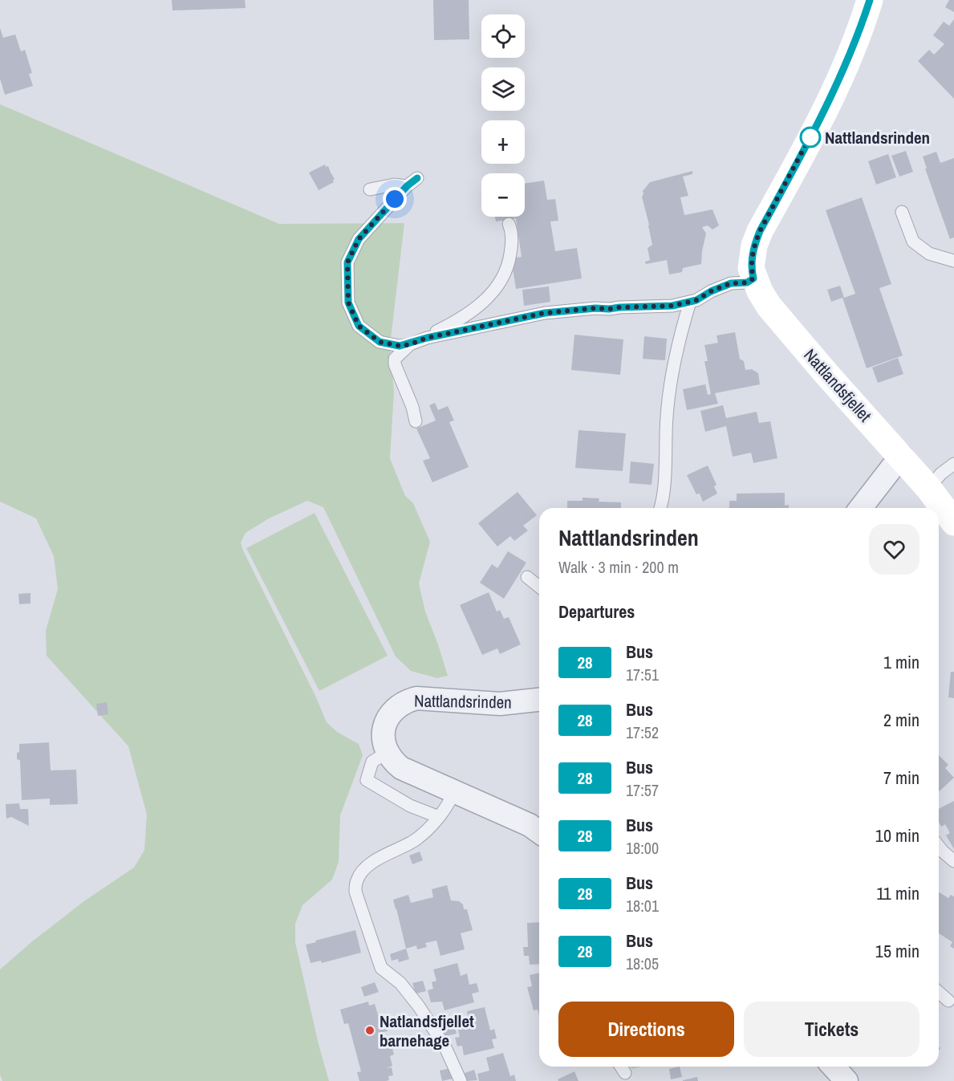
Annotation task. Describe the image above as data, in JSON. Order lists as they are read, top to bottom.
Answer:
{
  "streets": {
    "street": ["Nattlandsfjellet", "Nattlandsrinden"]
  },
  "places": ["Nattlandsrinden", "Natlandsfjellet barnehage"],
  "lines": ["bus line 28"],
  "page": {
    "map_buttons": ["+", "−"],
    "heading": [
      ["Nattlandsrinden", "Walk · 3 min · 200 m"],
      "Departures"
    ],
    "list": [
      {
        "mark": "28",
        "name": "Bus",
        "note": "17:51",
        "value": "1 min"
      },
      {
        "mark": "28",
        "name": "Bus",
        "note": "17:52",
        "value": "2 min"
      },
      {
        "mark": "28",
        "name": "Bus",
        "note": "17:57",
        "value": "7 min"
      },
      {
        "mark": "28",
        "name": "Bus",
        "note": "18:00",
        "value": "10 min"
      },
      {
        "mark": "28",
        "name": "Bus",
        "note": "18:01",
        "value": "11 min"
      },
      {
        "mark": "28",
        "name": "Bus",
        "note": "18:05",
        "value": "15 min"
      }
    ],
    "buttons": ["Directions", "Tickets"]
  }
}
